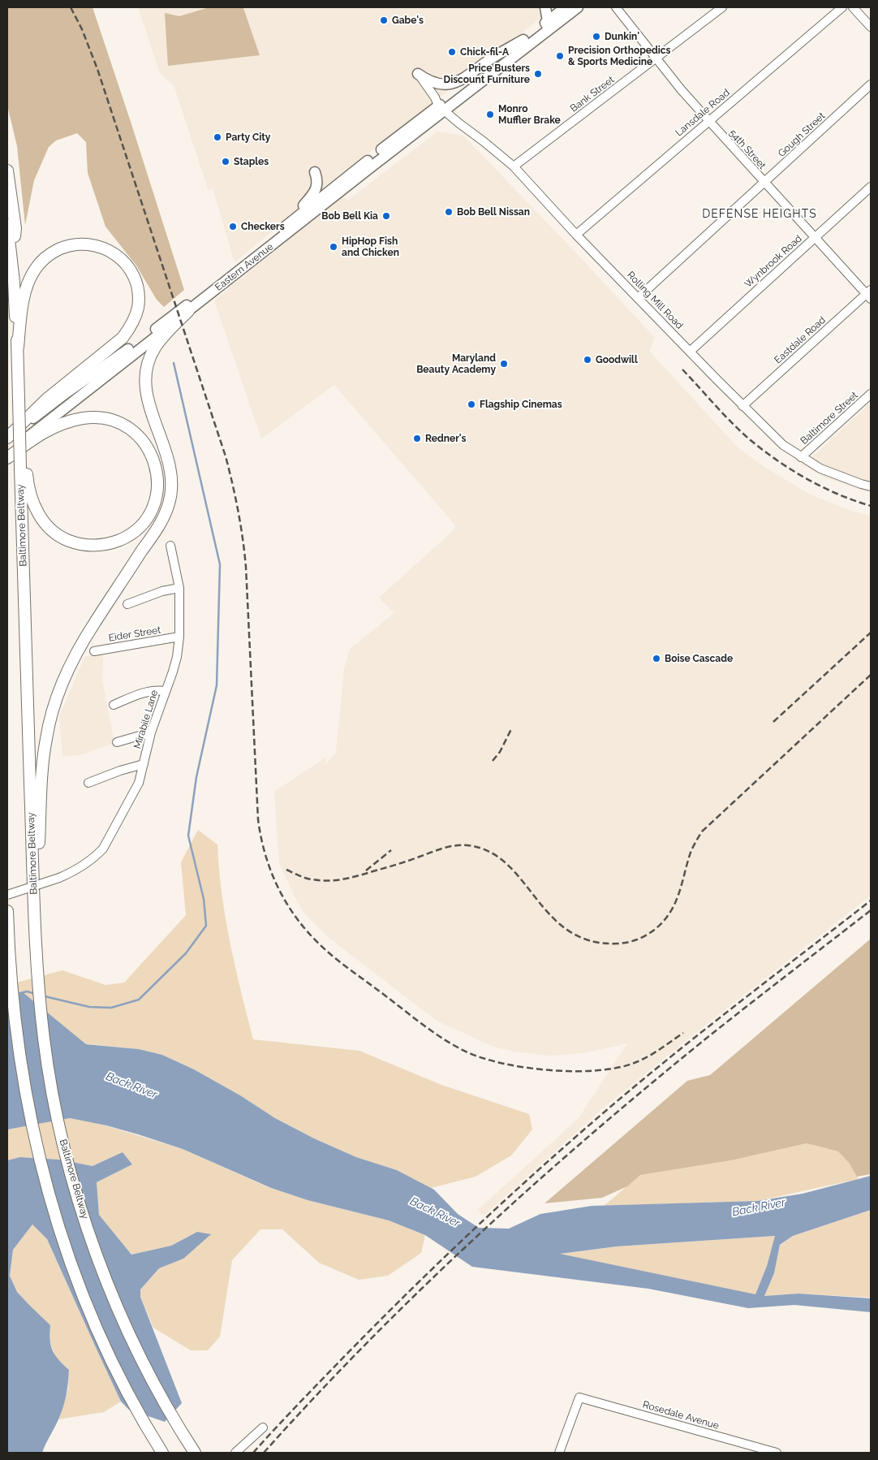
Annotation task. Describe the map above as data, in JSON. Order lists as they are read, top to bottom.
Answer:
{
  "streets": {
    "highway": ["Baltimore Beltway"],
    "main road": ["Eastern Avenue"],
    "street": [
      "Bank Street",
      "Lansdale Road",
      "Gough Street",
      "54th Street",
      "Wynbrook Road",
      "Rolling Mill Road",
      "Eastdale Road",
      "Baltimore Street",
      "Eider Street",
      "Mirabile Lane",
      "Rosedale Avenue"
    ]
  },
  "crossings": [
    ["Bank Street", "54th Street"],
    ["Bank Street", "Rolling Mill Road"],
    ["Lansdale Road", "54th Street"],
    ["Lansdale Road", "Rolling Mill Road"],
    ["Gough Street", "54th Street"],
    ["Gough Street", "Rolling Mill Road"],
    ["54th Street", "Wynbrook Road"],
    ["54th Street", "Eastdale Road"],
    ["Wynbrook Road", "Rolling Mill Road"],
    ["Eastern Avenue", "Rolling Mill Road"],
    ["Rolling Mill Road", "Eastdale Road"],
    ["Rolling Mill Road", "Baltimore Street"],
    ["Eider Street", "Mirabile Lane"]
  ],
  "districts": ["DEFENSE HEIGHTS"],
  "water": ["Back River"],
  "places": [
    "Gabe's",
    "Dunkin'",
    "Chick-fil-A",
    "Precision Orthopedics & Sports Medicine",
    "Price Busters Discount Furniture",
    "Monro Muffler Brake",
    "Party City",
    "Staples",
    "Bob Bell Nissan",
    "Bob Bell Kia",
    "Checkers",
    "HipHop Fish and Chicken",
    "Goodwill",
    "Maryland Beauty Academy",
    "Flagship Cinemas",
    "Redner's",
    "Boise Cascade"
  ]
}
